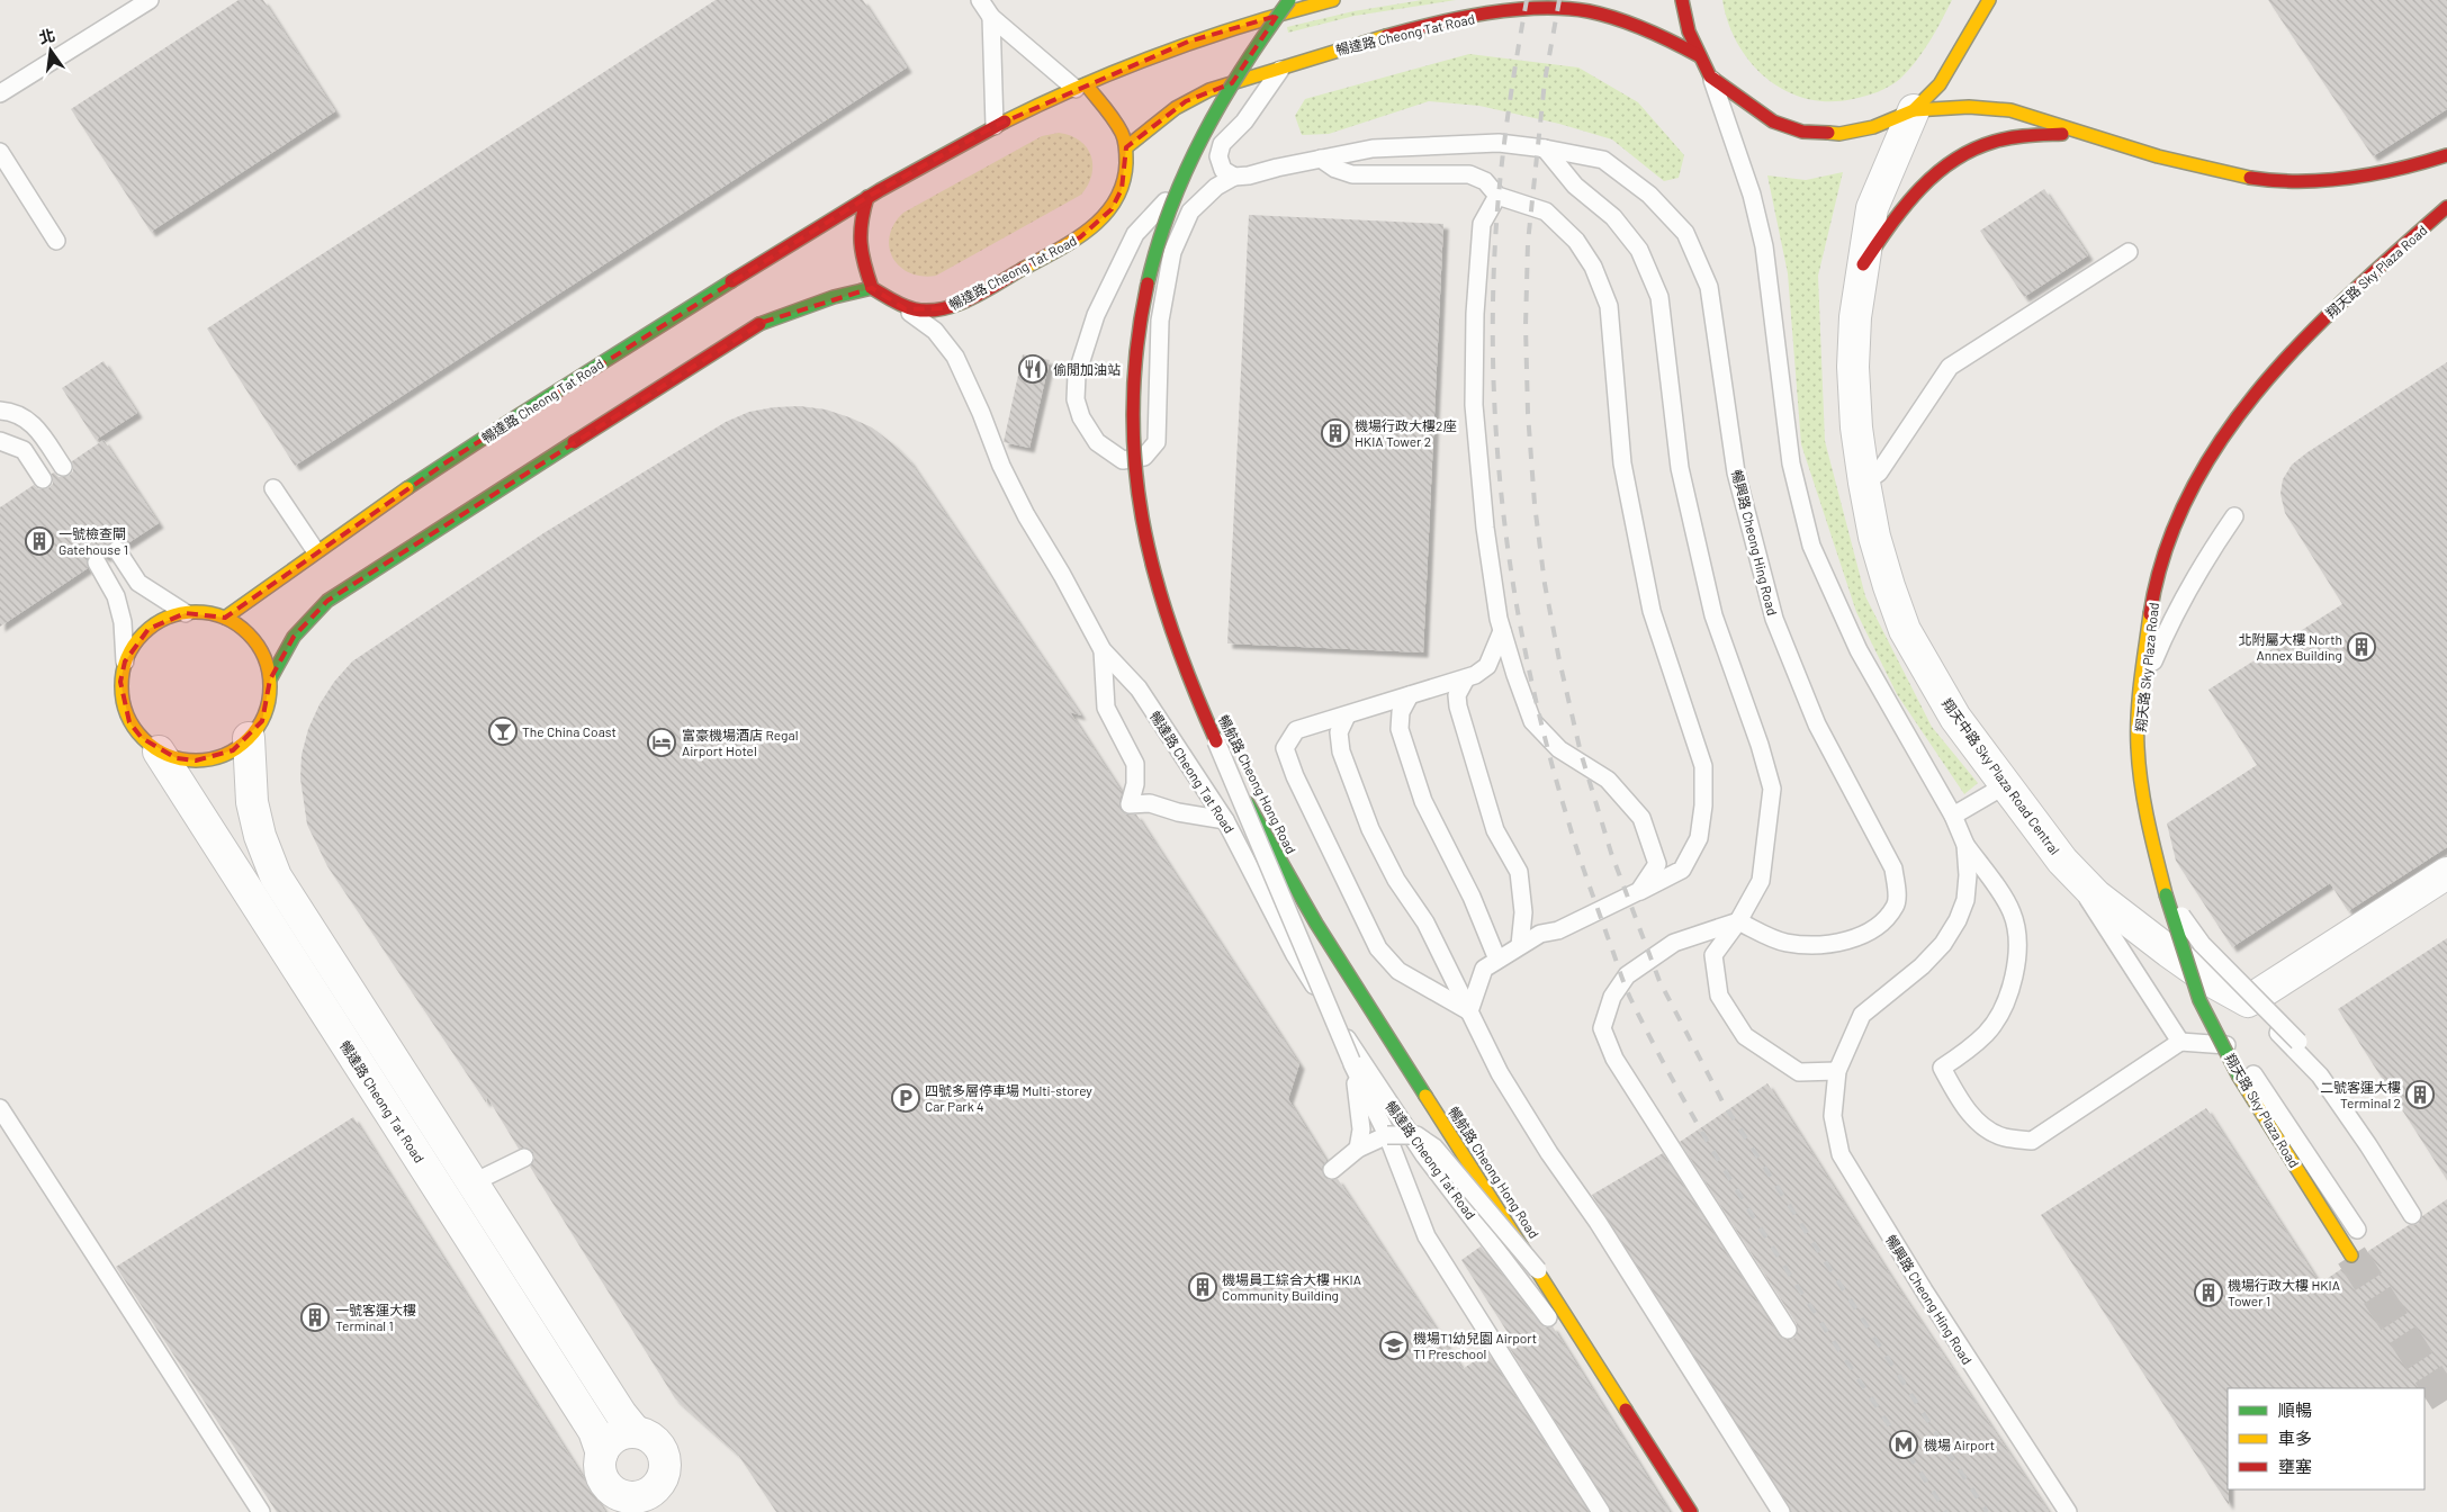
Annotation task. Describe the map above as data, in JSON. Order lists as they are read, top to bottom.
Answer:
{
  "streets": {
    "street": [
      "暢達路 Cheong Tat Road",
      "翔天路 Sky Plaza Road",
      "翔天中路 Sky Plaza Road Central",
      "暢航路 Cheong Hong Road"
    ],
    "lane": ["暢興路 Cheong Hing Road"]
  },
  "crossings": [
    ["暢達路 Cheong Tat Road", "暢興路 Cheong Hing Road"],
    ["翔天路 Sky Plaza Road", "翔天中路 Sky Plaza Road Central"]
  ],
  "places": {
    "restaurant": ["偷閒加油站"],
    "building": [
      "機場行政大樓2座 HKIA Tower 2",
      "一號檢查閘 Gatehouse 1",
      "北附屬大樓 North Annex Building",
      "二號客運大樓 Terminal 2",
      "機場員工綜合大樓 HKIA Community Building",
      "機場行政大樓 HKIA Tower 1",
      "一號客運大樓 Terminal 1"
    ],
    "bar": ["The China Coast"],
    "hotel": ["富豪機場酒店 Regal Airport Hotel"],
    "parking": ["四號多層停車場 Multi-storey Car Park 4"],
    "school or university": ["機場T1幼兒園 Airport T1 Preschool"],
    "metro station": ["機場 Airport"]
  },
  "legend": ["順暢", "車多", "壅塞"],
  "north": "top"
}
